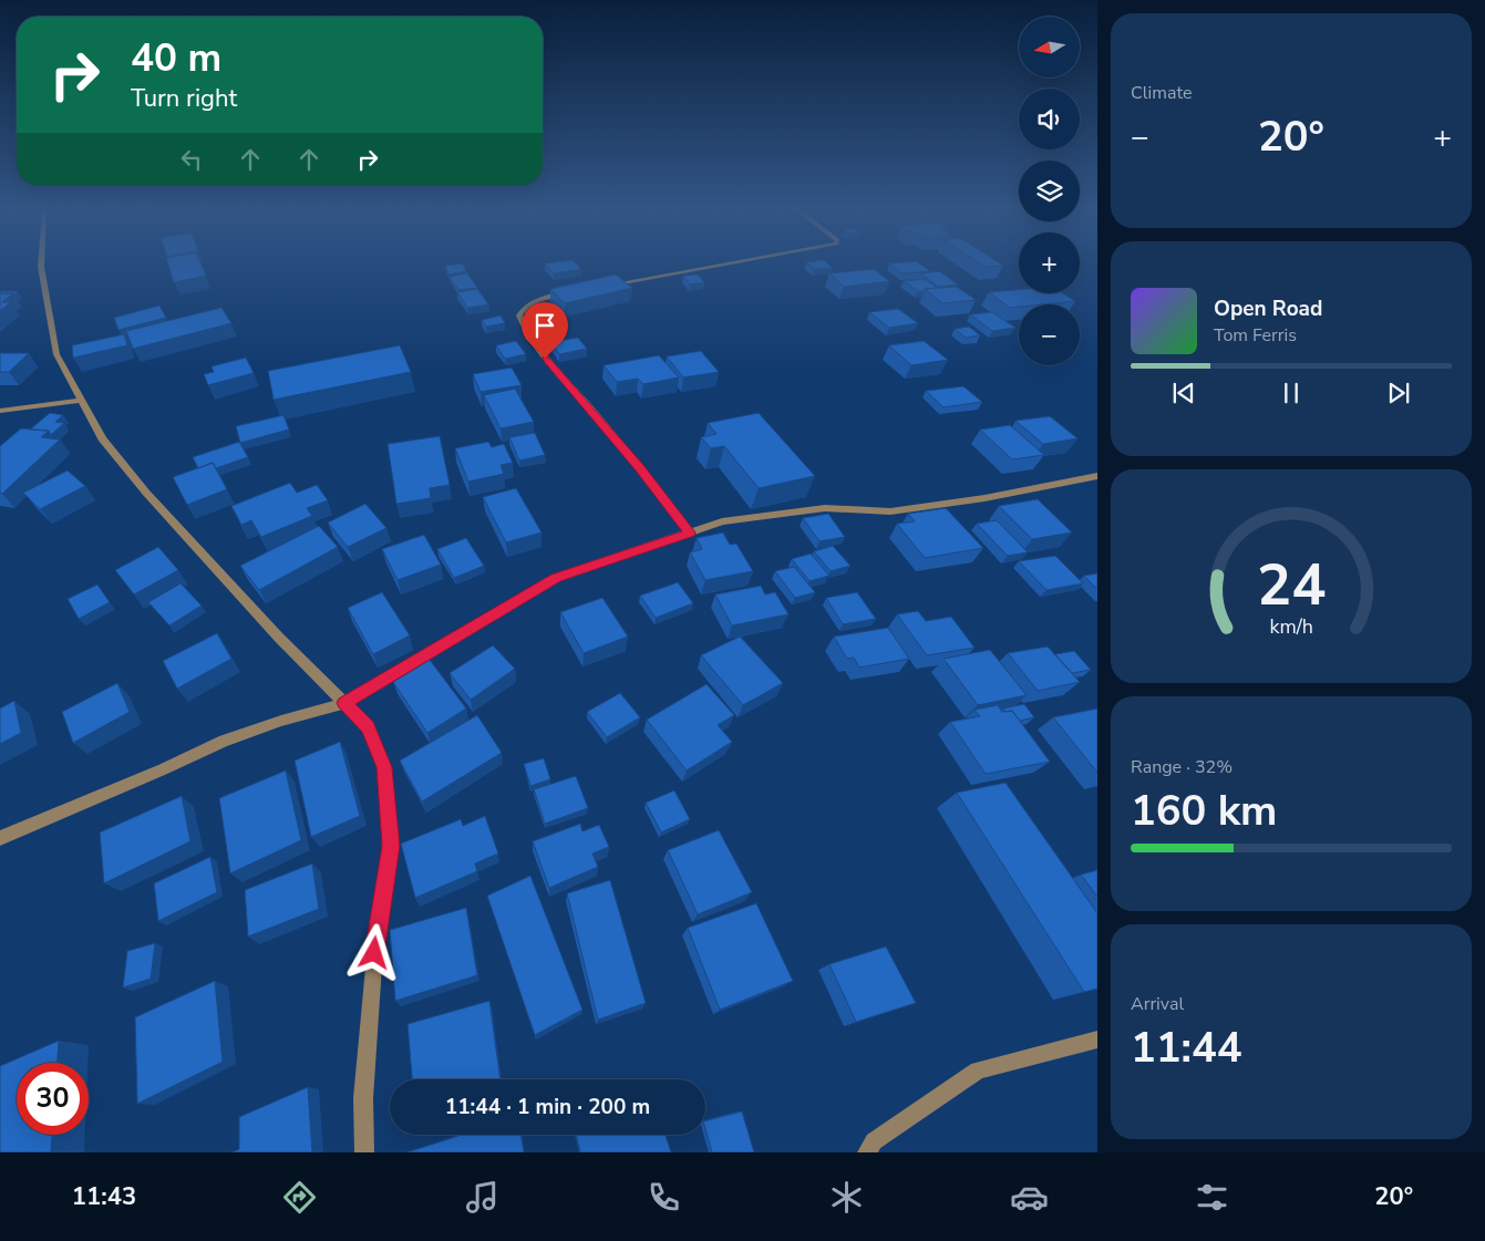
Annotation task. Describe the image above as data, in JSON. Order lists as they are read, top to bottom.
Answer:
{
  "north": "left",
  "page": {
    "tile": [
      "Climate",
      ["Range · 32%", "160 km"],
      ["Arrival", "11:44"]
    ],
    "map_buttons": ["+", "−"],
    "turn": ["40 m", "Turn right"],
    "heat": ["−", "20°", "+"],
    "song": ["Open Road", "Tom Ferris"],
    "limit": "30",
    "trip": "11:44 · 1 min · 200 m",
    "tabs": ["11:43", "20°"],
    "gauge": ["24", "km/h"]
  }
}
